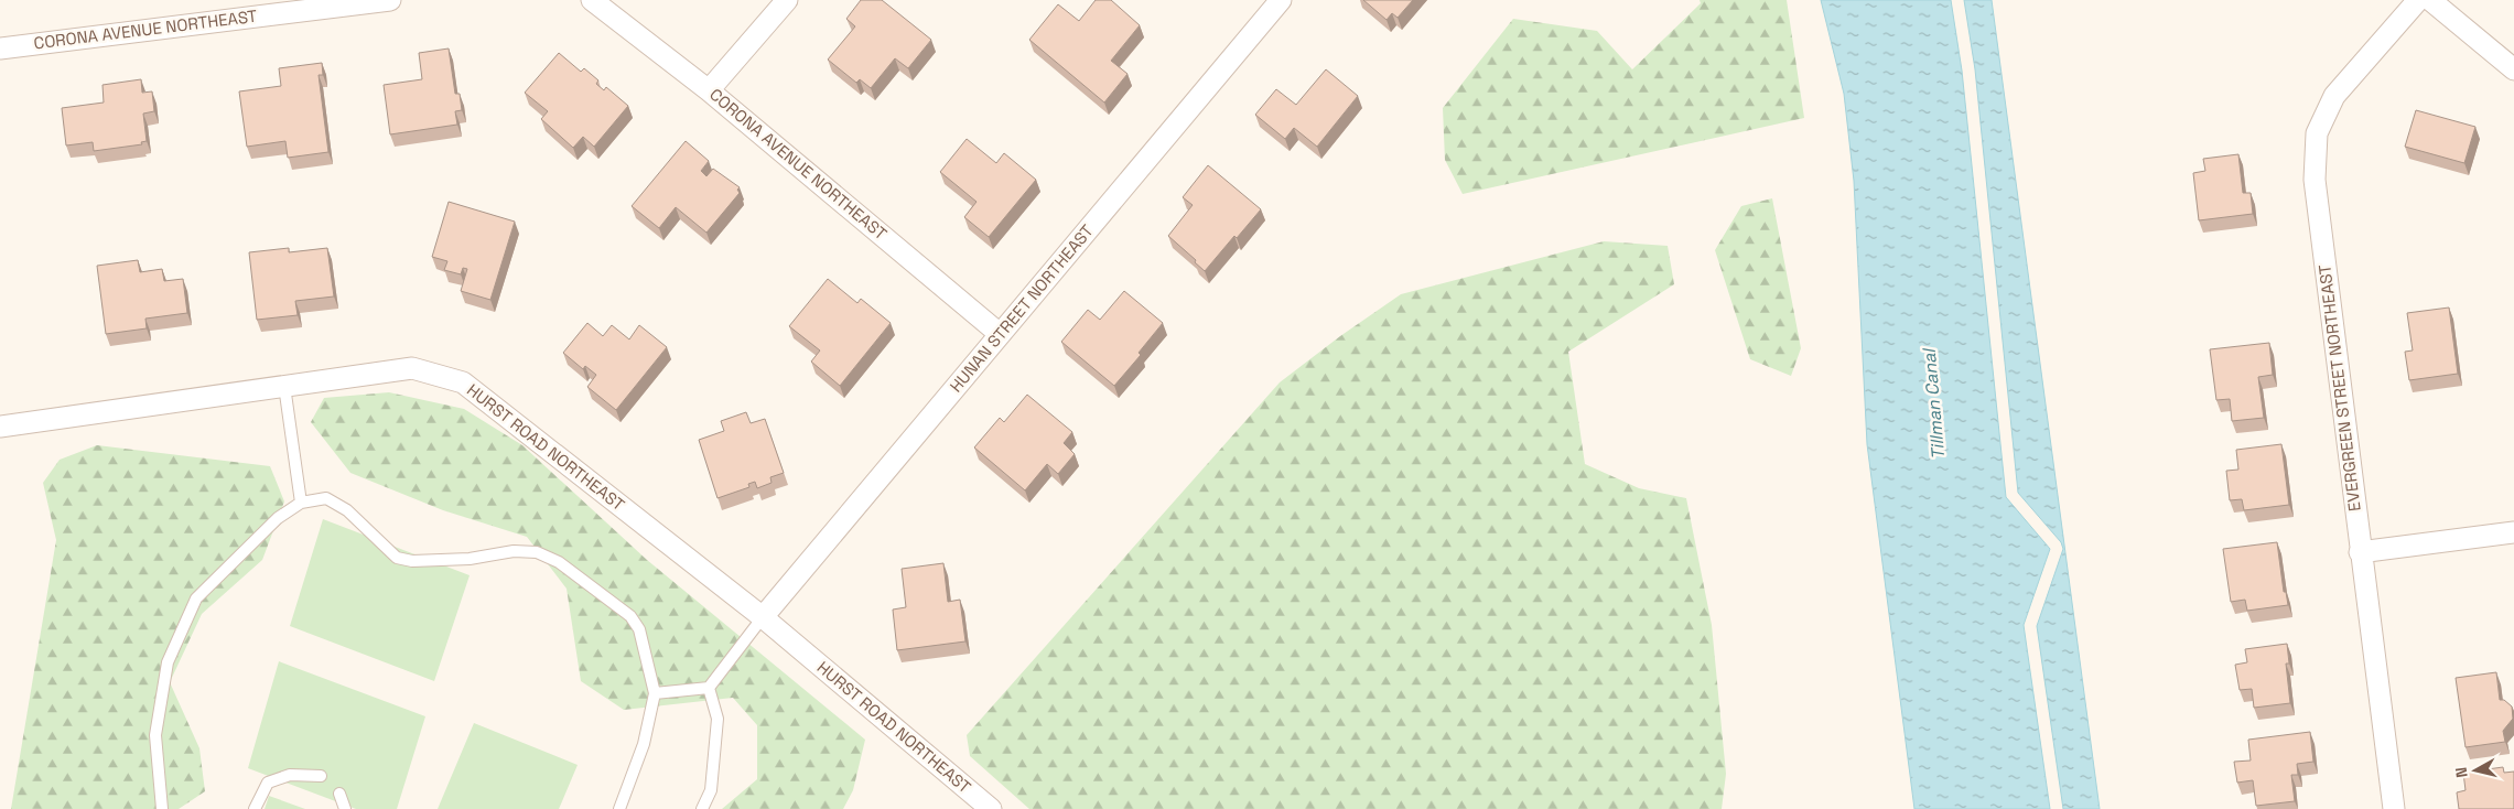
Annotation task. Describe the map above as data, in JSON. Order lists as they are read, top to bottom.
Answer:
{
  "streets": {
    "street": [
      "CORONA AVENUE NORTHEAST",
      "HUNAN STREET NORTHEAST",
      "EVERGREEN STREET NORTHEAST",
      "HURST ROAD NORTHEAST"
    ]
  },
  "crossings": [
    ["CORONA AVENUE NORTHEAST", "HUNAN STREET NORTHEAST"],
    ["HUNAN STREET NORTHEAST", "HURST ROAD NORTHEAST"]
  ],
  "water": ["Tillman Canal"],
  "north": "left"
}
